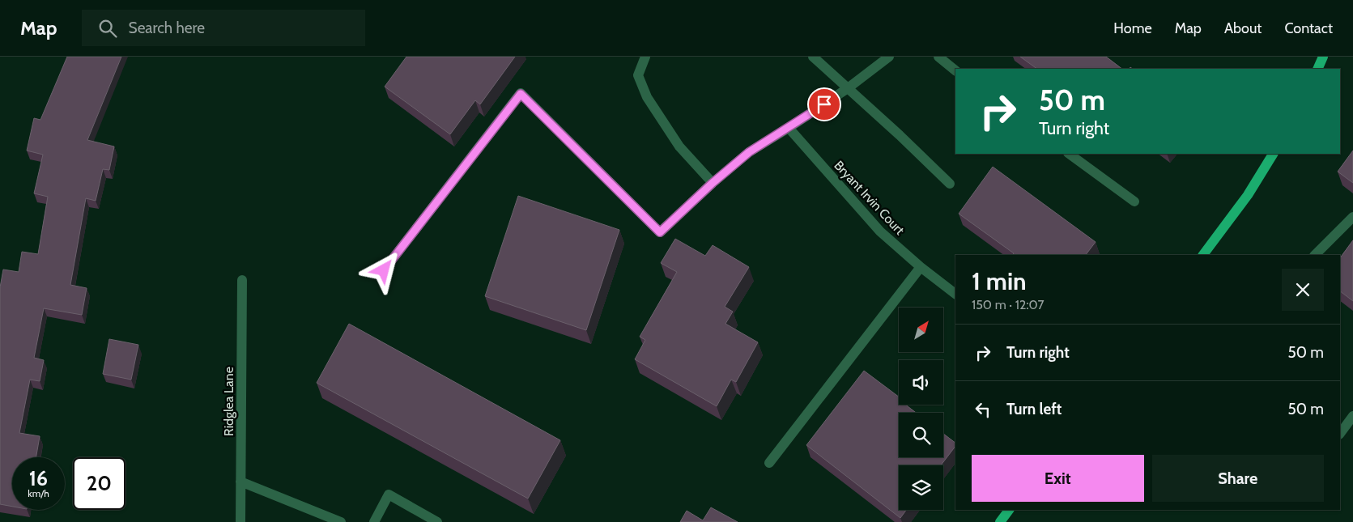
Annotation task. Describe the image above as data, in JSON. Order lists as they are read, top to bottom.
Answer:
{
  "streets": {
    "street": ["Bryant Irvin Court", "Ridglea Lane"]
  },
  "north": "top right",
  "page": {
    "header": "Map",
    "search": "Search here",
    "nav": [
      "Home",
      "Map",
      "About",
      "Contact"
    ],
    "turn": ["50 m", "Turn right"],
    "heading": ["1 min", "150 m · 12:07"],
    "list": [
      {
        "name": "Turn right",
        "value": "50 m"
      },
      {
        "name": "Turn left",
        "value": "50 m"
      }
    ],
    "buttons": ["Exit", "Share"],
    "speed": "16 km/h",
    "limit": "20"
  }
}
